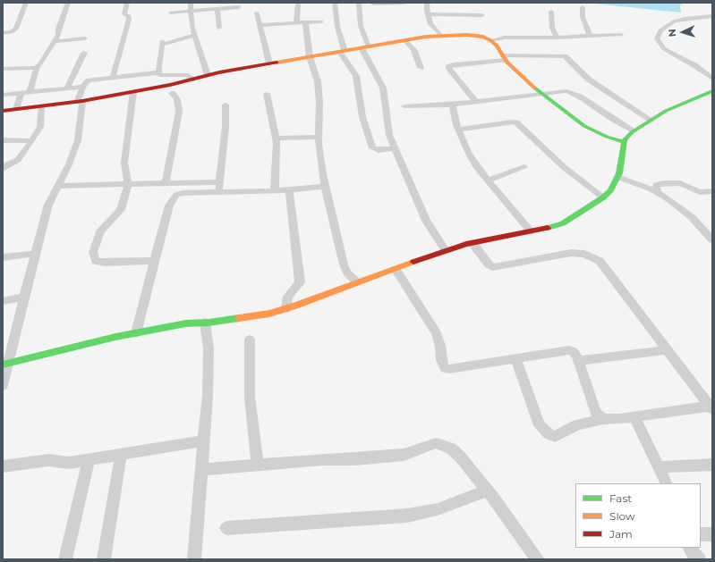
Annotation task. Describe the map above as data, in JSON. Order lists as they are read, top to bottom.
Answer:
{
  "legend": ["Fast", "Slow", "Jam"],
  "north": "left"
}
